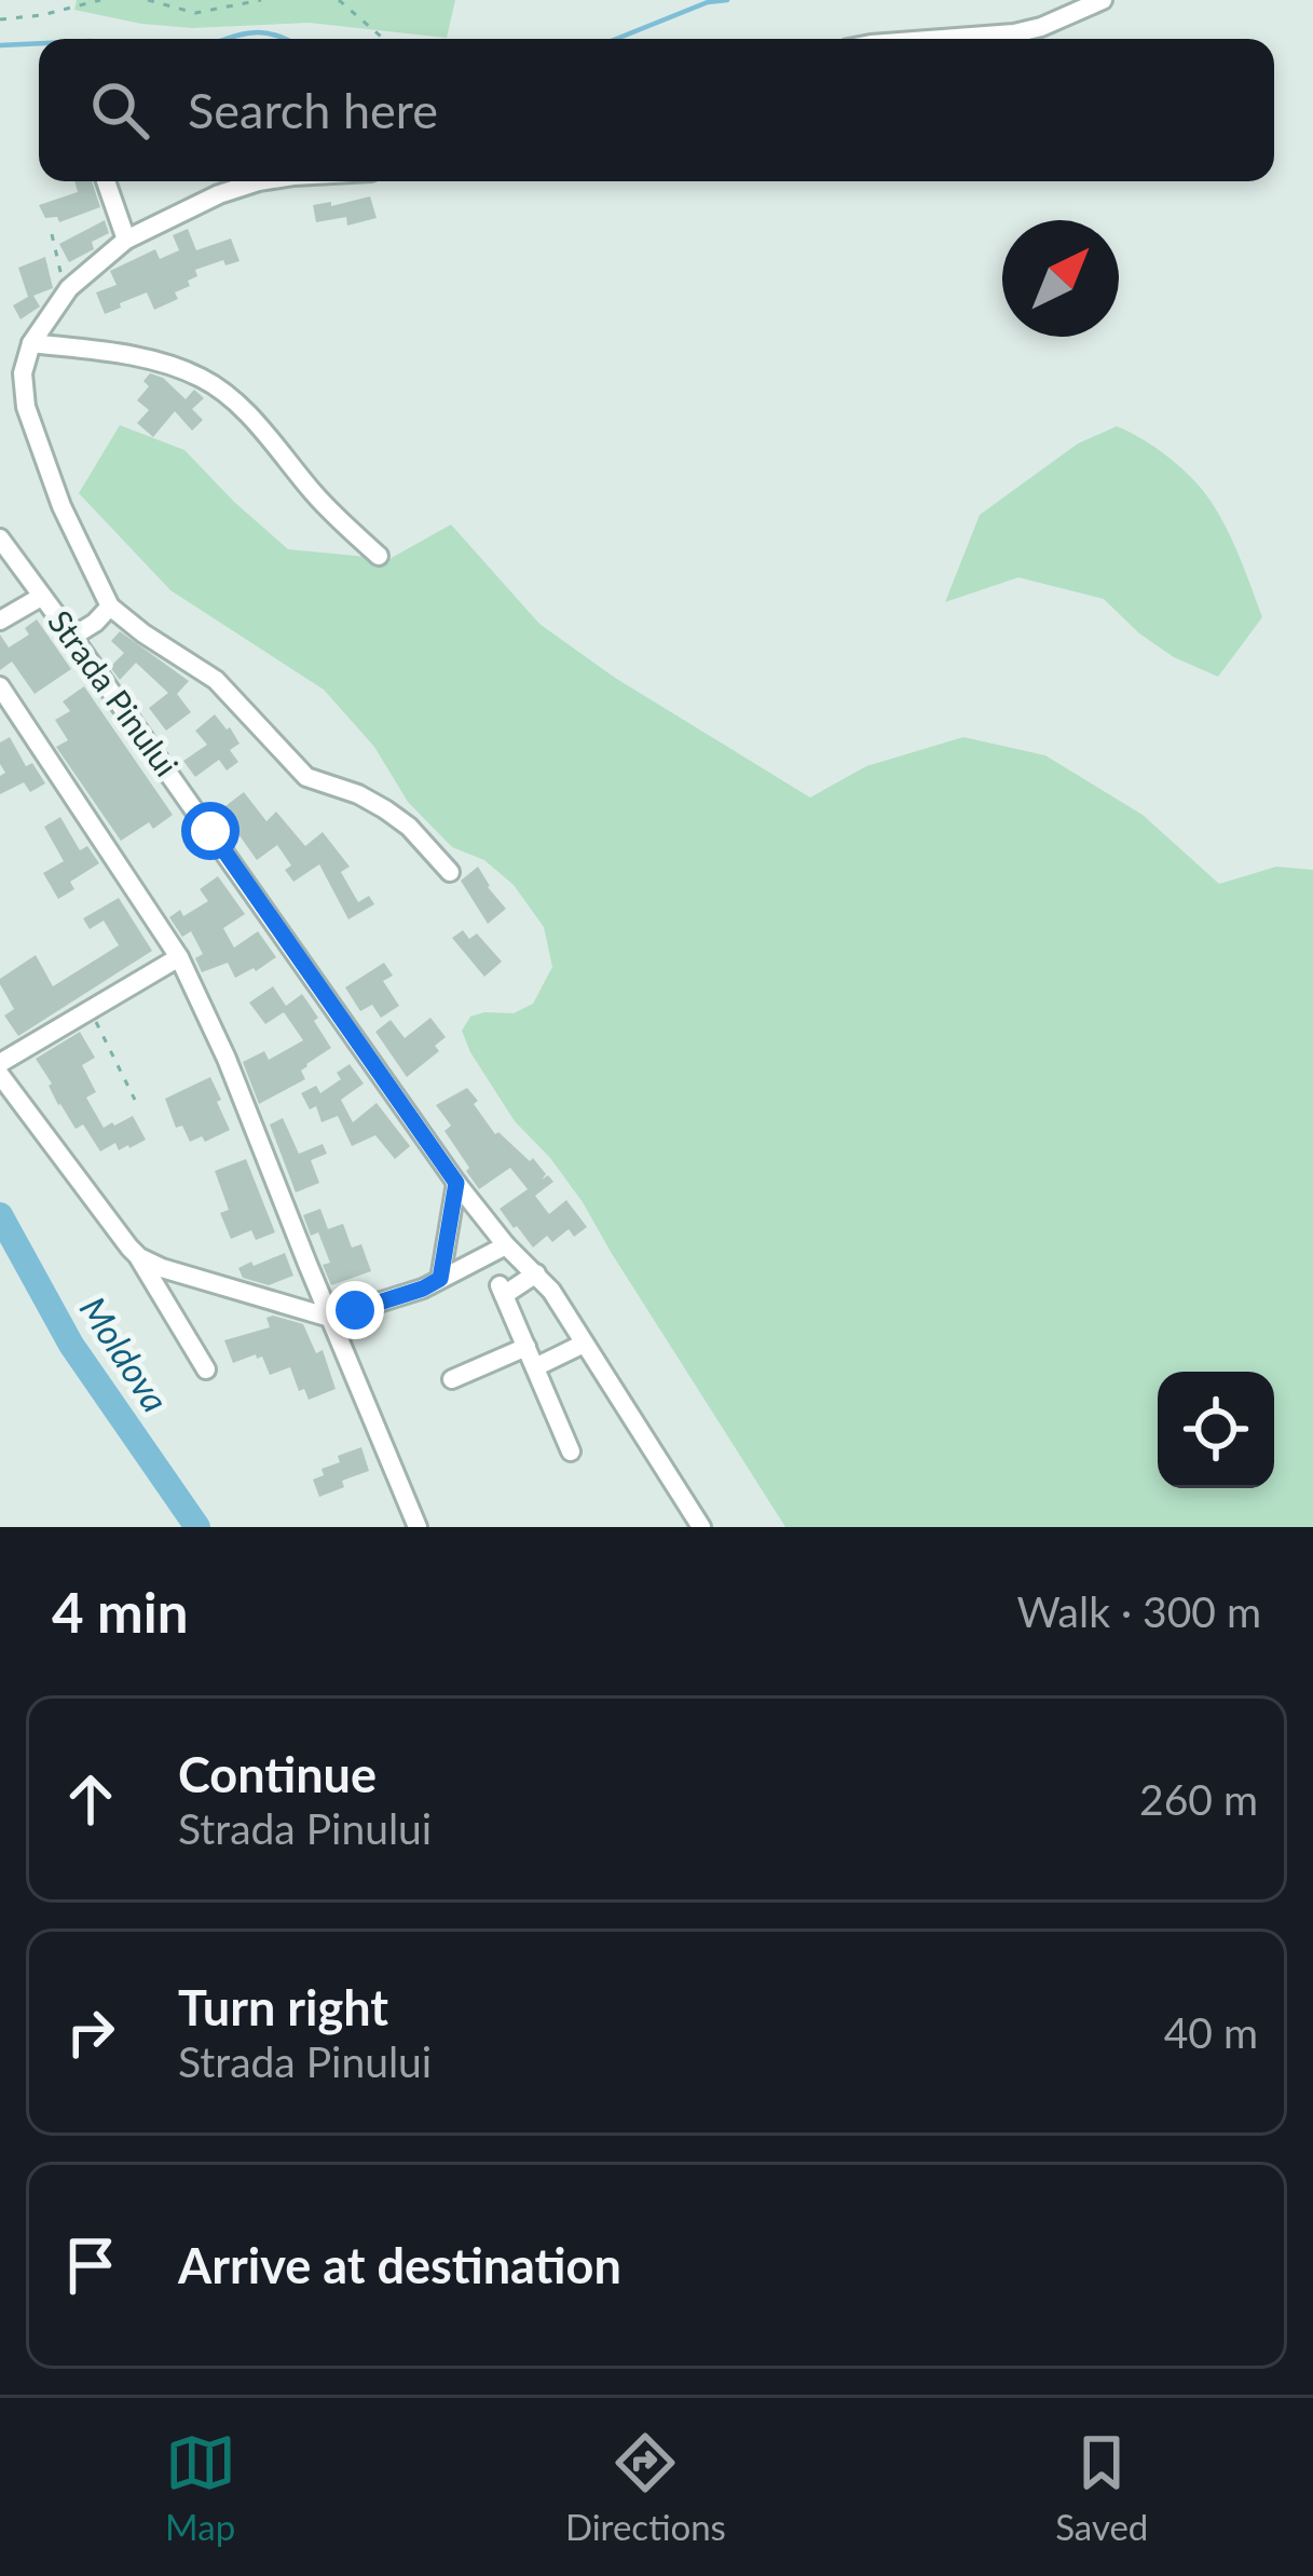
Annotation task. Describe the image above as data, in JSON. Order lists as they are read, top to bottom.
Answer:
{
  "streets": {
    "street": ["Strada Pinului"]
  },
  "water": ["Moldova"],
  "north": "top right",
  "page": {
    "search": "Search here",
    "heading": ["4 min", "Walk · 300 m"],
    "list": [
      ["Continue", "Strada Pinului", "260 m"],
      ["Turn right", "Strada Pinului", "40 m"],
      "Arrive at destination"
    ],
    "nav": ["Map", "Directions", "Saved"]
  }
}
